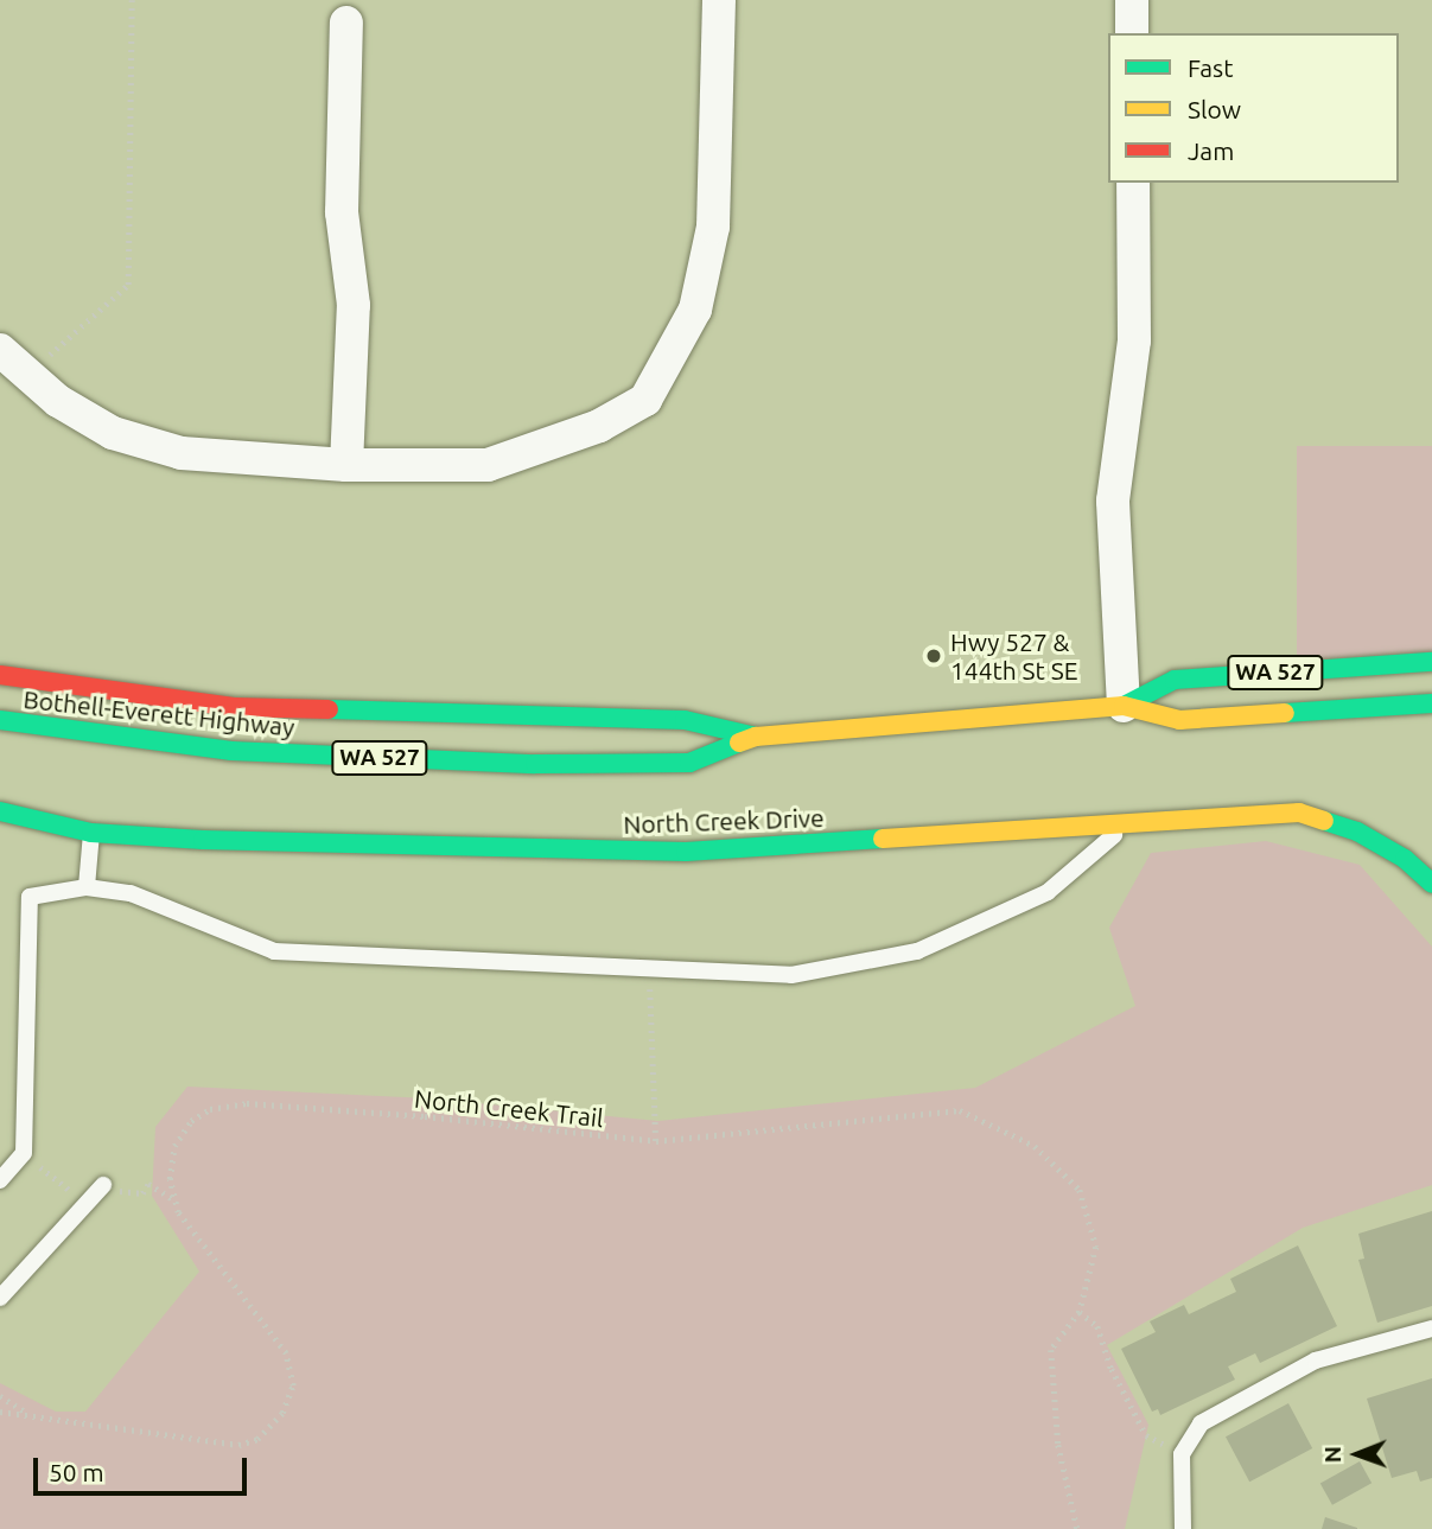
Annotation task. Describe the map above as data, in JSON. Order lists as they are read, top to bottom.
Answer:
{
  "streets": {
    "main road": ["WA 527", "Bothell-Everett Highway", "North Creek Drive"],
    "path": ["North Creek Trail"]
  },
  "places": ["Hwy 527 & 144th St SE"],
  "legend": ["Fast", "Slow", "Jam"],
  "scale_bar": "50 m",
  "north": "left"
}
